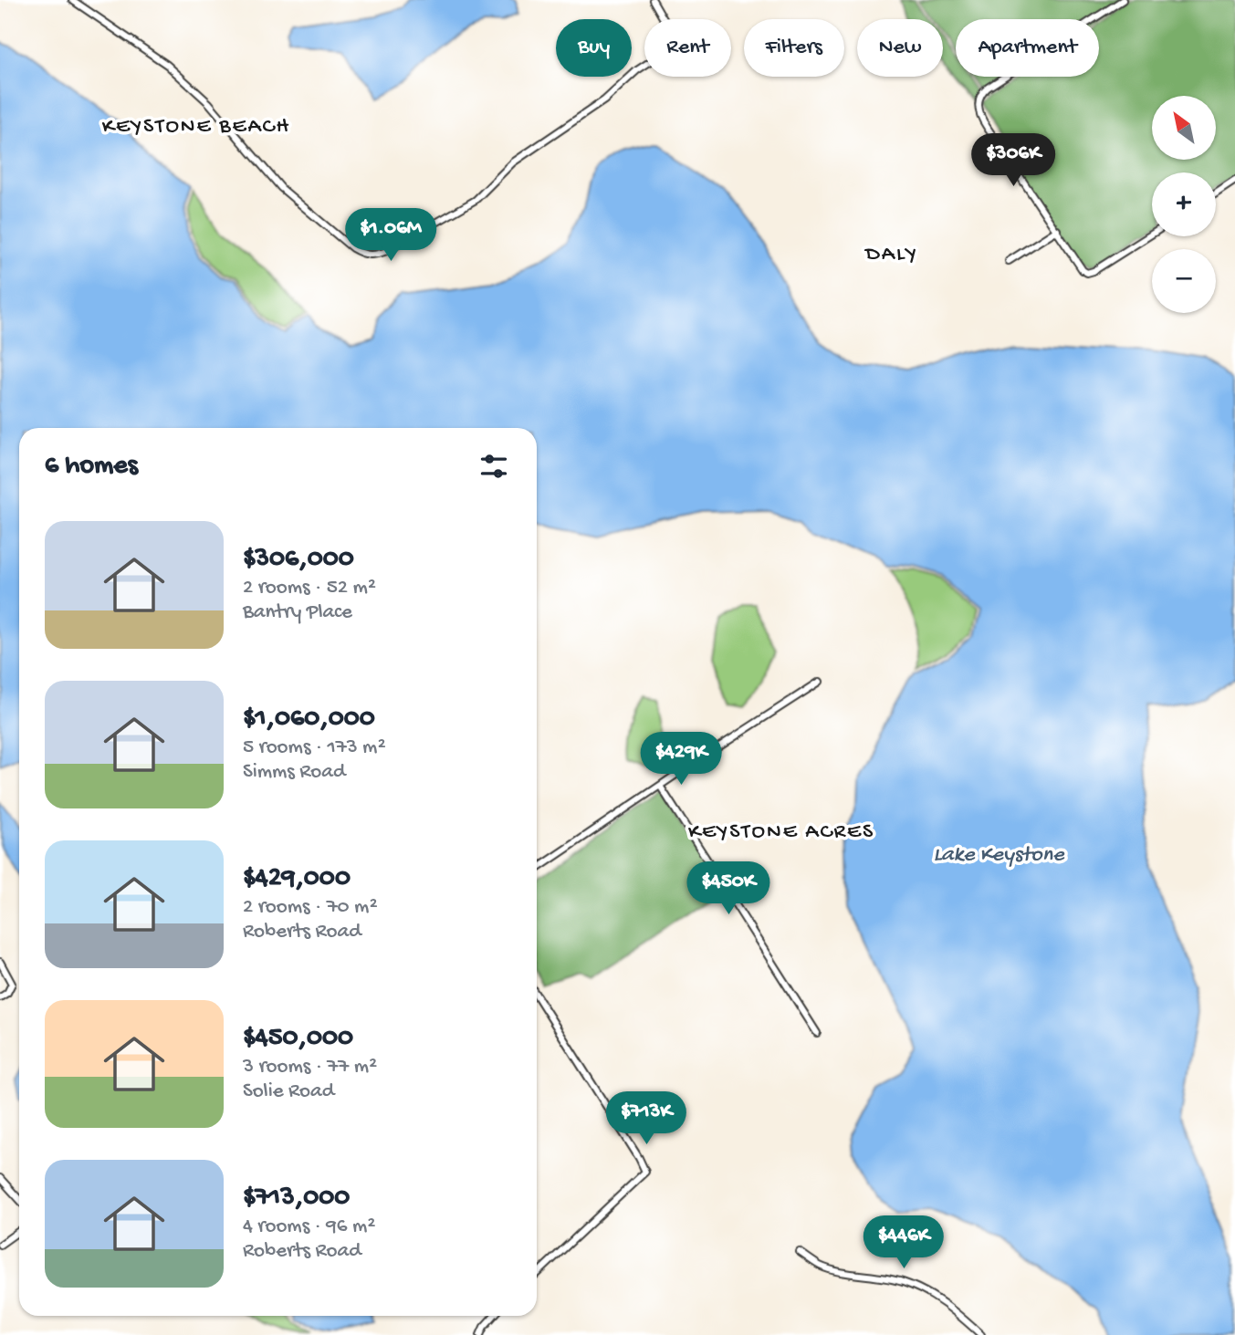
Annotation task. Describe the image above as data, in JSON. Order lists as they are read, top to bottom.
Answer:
{
  "districts": ["KEYSTONE BEACH", "DALY", "KEYSTONE ACRES"],
  "water": ["Lake Keystone"],
  "north": "top left",
  "page": {
    "chip": [
      "Buy",
      "Rent",
      "Filters",
      "New",
      "Apartment"
    ],
    "map_buttons": ["+", "−"],
    "price": [
      "$306K",
      "$1.06M",
      "$429K",
      "$450K",
      "$713K",
      "$446K"
    ],
    "heading": "6 homes",
    "list": [
      {
        "name": "$306,000",
        "note": "2 rooms · 52 m² · Bantry Place"
      },
      {
        "name": "$1,060,000",
        "note": "5 rooms · 173 m² · Simms Road"
      },
      {
        "name": "$429,000",
        "note": "2 rooms · 70 m² · Roberts Road"
      },
      {
        "name": "$450,000",
        "note": "3 rooms · 77 m² · Solie Road"
      },
      {
        "name": "$713,000",
        "note": "4 rooms · 96 m² · Roberts Road"
      }
    ]
  }
}
